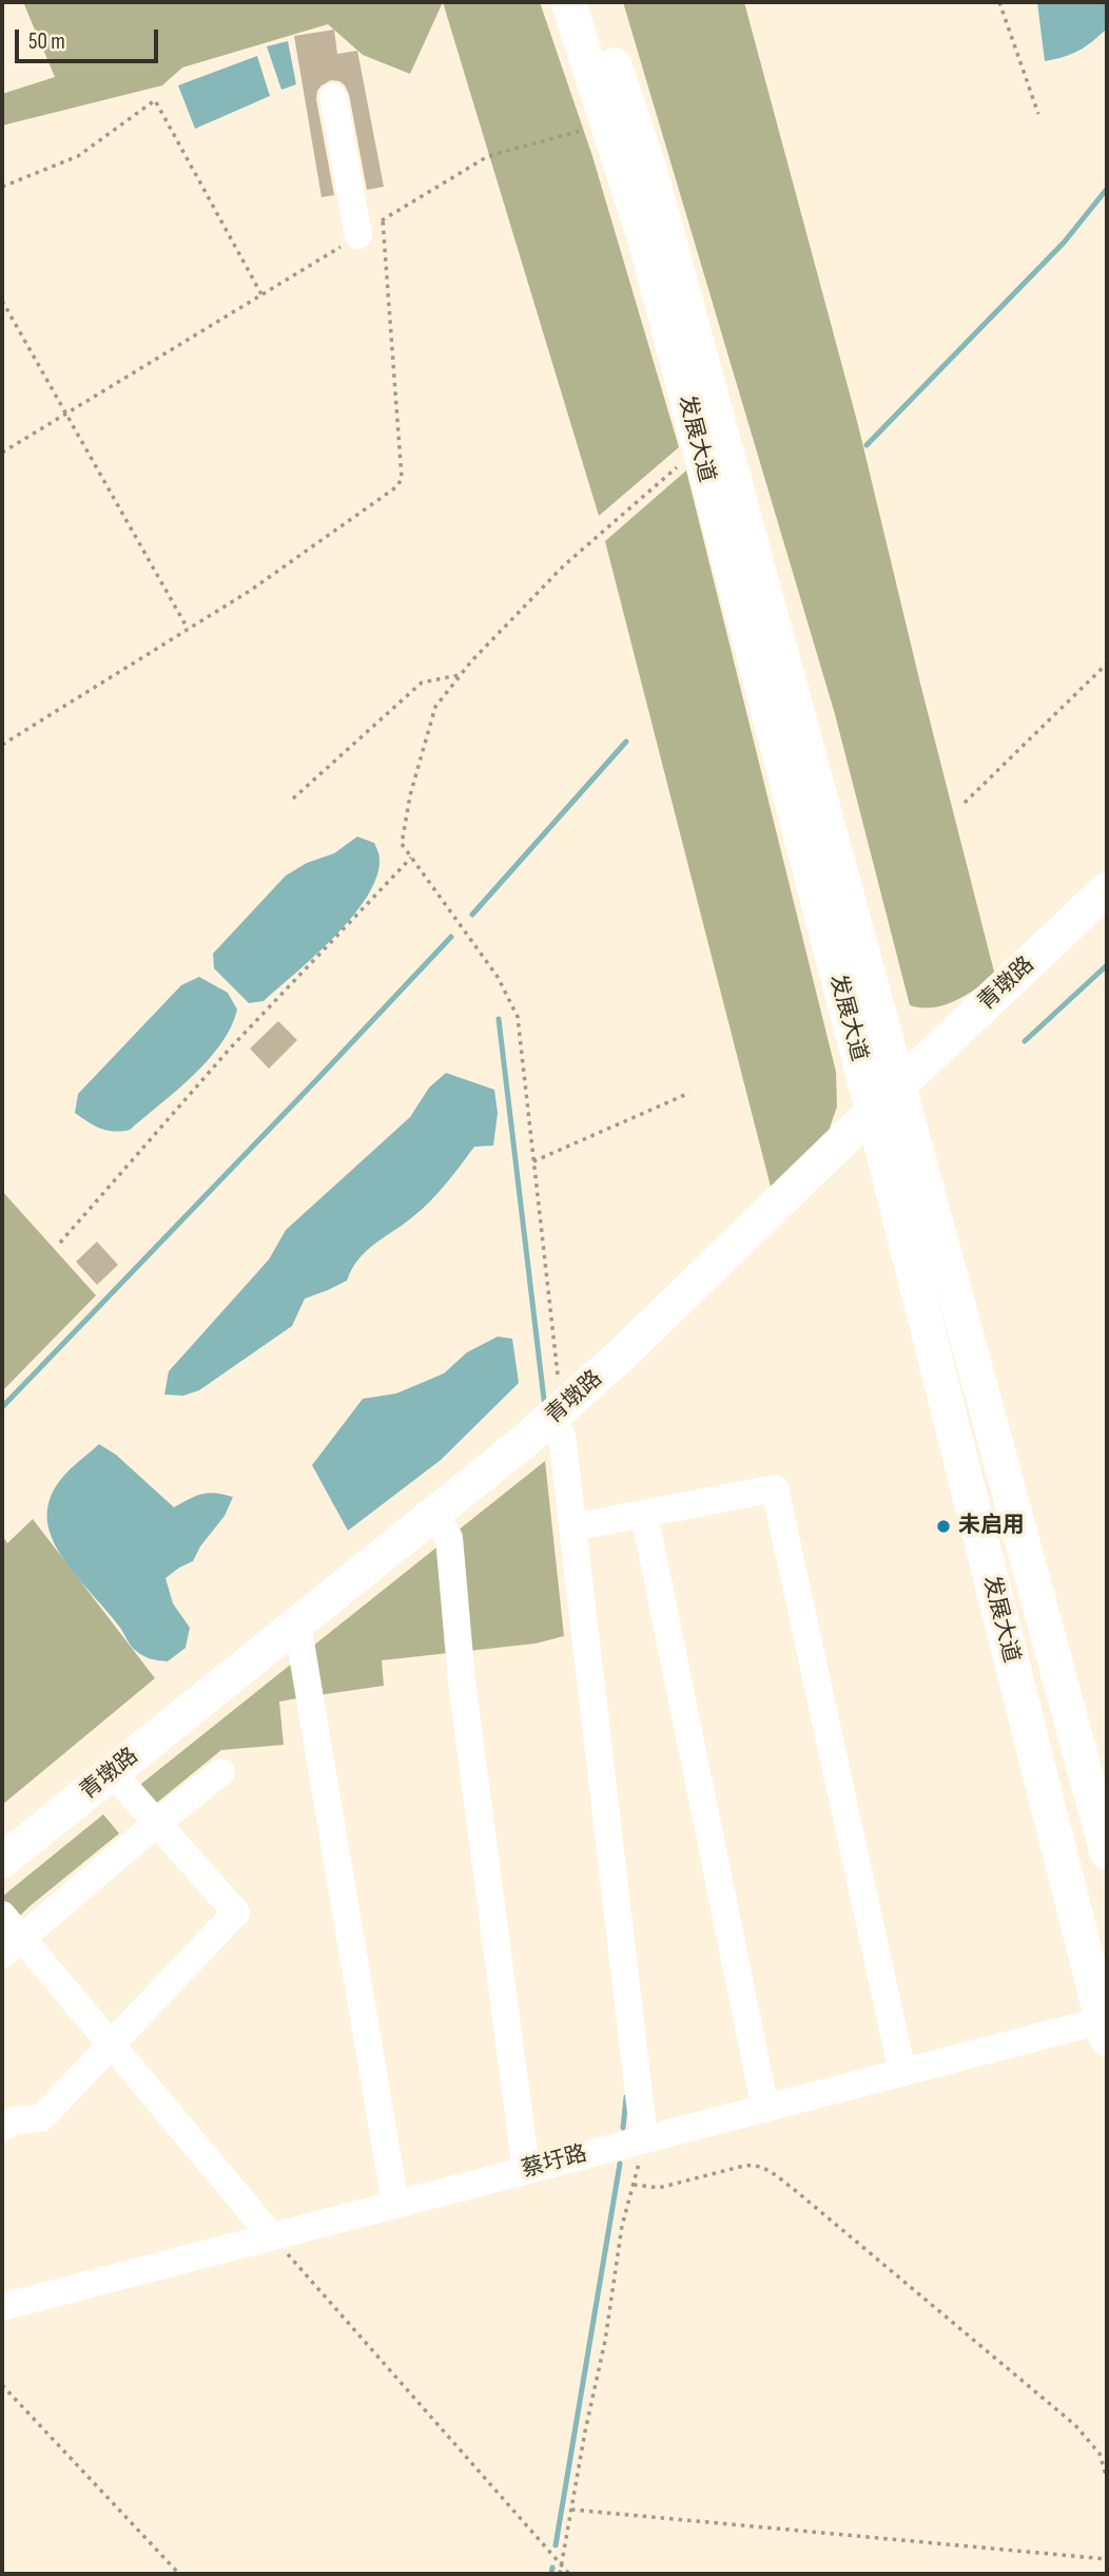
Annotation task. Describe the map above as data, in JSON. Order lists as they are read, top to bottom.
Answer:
{
  "streets": {
    "main road": ["发展大道", "青墩路"],
    "street": ["蔡圩路"]
  },
  "crossings": [
    ["发展大道", "青墩路"],
    ["发展大道", "蔡圩路"]
  ],
  "places": ["未启用"],
  "scale_bar": "50 m"
}
